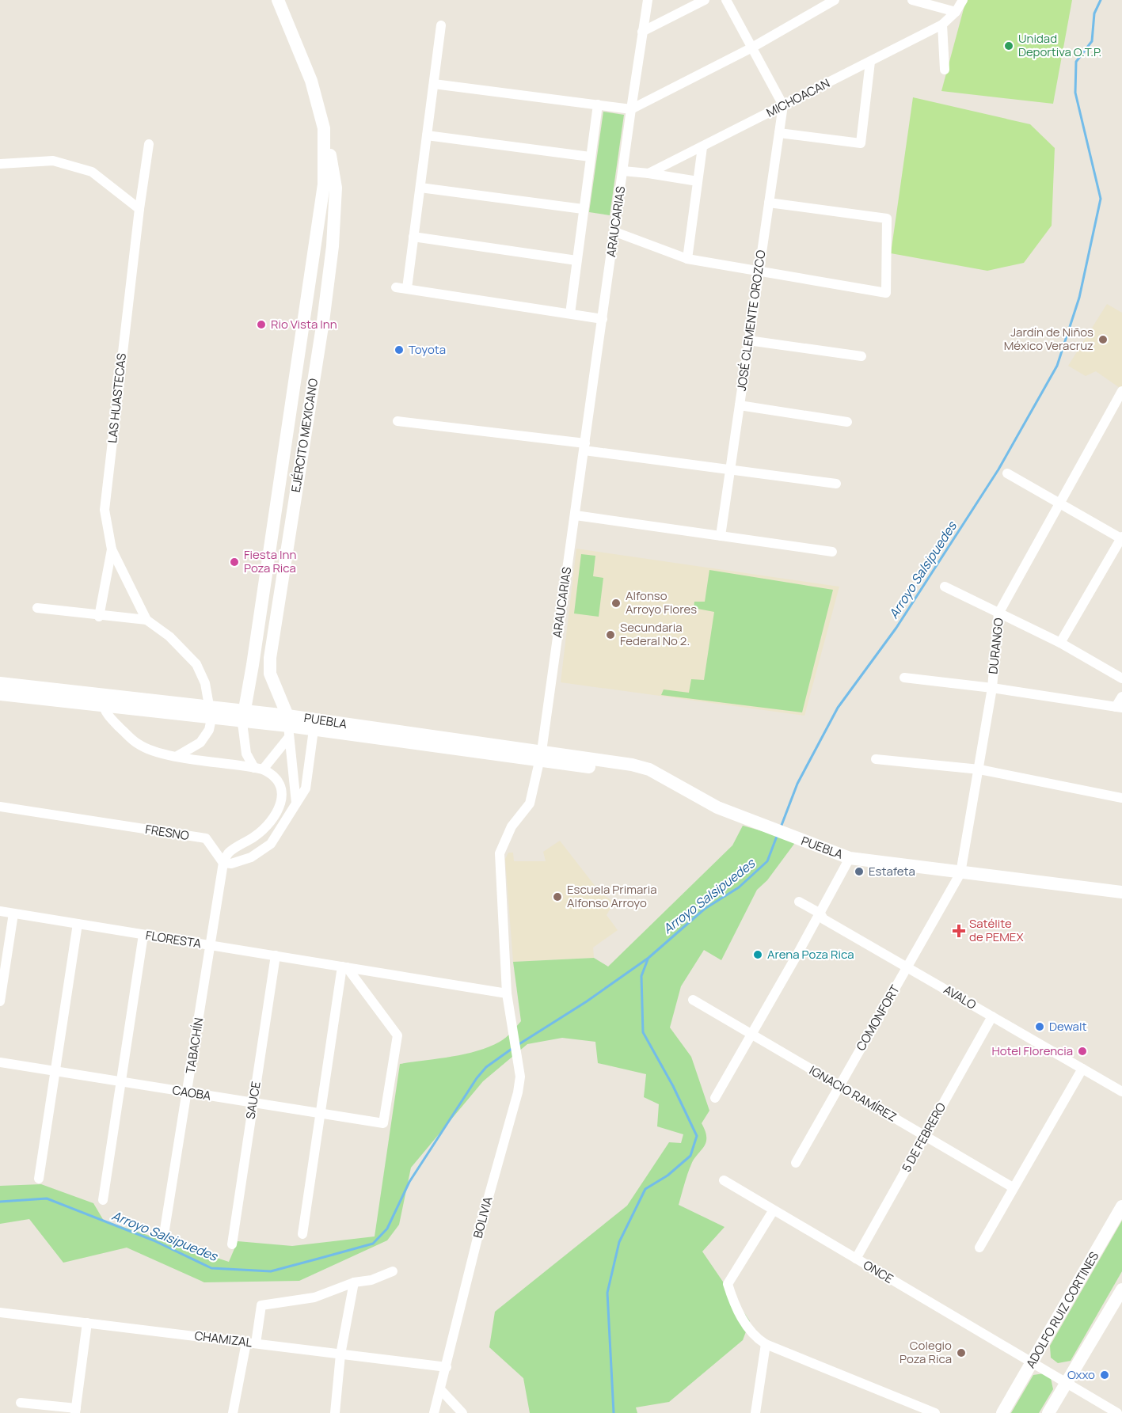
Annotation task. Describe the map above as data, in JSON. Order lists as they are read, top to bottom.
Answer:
{
  "streets": {
    "main road": ["EJÉRCITO MEXICANO", "PUEBLA", "ADOLFO RUIZ CORTINES"],
    "street": [
      "MICHOACAN",
      "ARAUCARIAS",
      "JOSÉ CLEMENTE OROZCO",
      "LAS HUASTECAS",
      "DURANGO",
      "FRESNO",
      "FLORESTA",
      "AVALO",
      "COMONFORT",
      "TABACHÍN",
      "CAOBA",
      "IGNACIO RAMÍREZ",
      "SAUCE",
      "5 DE FEBRERO",
      "BOLIVIA",
      "ONCE",
      "CHAMIZAL"
    ]
  },
  "crossings": [
    ["MICHOACAN", "JOSÉ CLEMENTE OROZCO"],
    ["ARAUCARIAS", "PUEBLA"],
    ["ARAUCARIAS", "FLORESTA"],
    ["ARAUCARIAS", "BOLIVIA"],
    ["LAS HUASTECAS", "PUEBLA"],
    ["EJÉRCITO MEXICANO", "PUEBLA"],
    ["DURANGO", "PUEBLA"],
    ["DURANGO", "COMONFORT"],
    ["PUEBLA", "COMONFORT"],
    ["FRESNO", "TABACHÍN"],
    ["FLORESTA", "TABACHÍN"],
    ["FLORESTA", "CAOBA"],
    ["FLORESTA", "SAUCE"],
    ["FLORESTA", "BOLIVIA"],
    ["AVALO", "COMONFORT"],
    ["AVALO", "5 DE FEBRERO"],
    ["COMONFORT", "IGNACIO RAMÍREZ"],
    ["TABACHÍN", "CAOBA"],
    ["CAOBA", "SAUCE"],
    ["IGNACIO RAMÍREZ", "5 DE FEBRERO"],
    ["5 DE FEBRERO", "ONCE"],
    ["BOLIVIA", "CHAMIZAL"],
    ["ONCE", "ADOLFO RUIZ CORTINES"]
  ],
  "water": ["Arroyo Salsipuedes"],
  "places": {
    "other": [
      "Unidad Deportiva O.T.P.",
      "Rio Vista Inn",
      "Jardín de Niños México Veracruz",
      "Toyota",
      "Fiesta Inn Poza Rica",
      "Alfonso Arroyo Flores",
      "Secundaria Federal No 2.",
      "Estafeta",
      "Escuela Primaria Alfonso Arroyo",
      "Arena Poza Rica",
      "Dewalt",
      "Hotel Florencia",
      "Colegio Poza Rica",
      "Oxxo"
    ],
    "health": ["Satélite de PEMEX"]
  }
}
